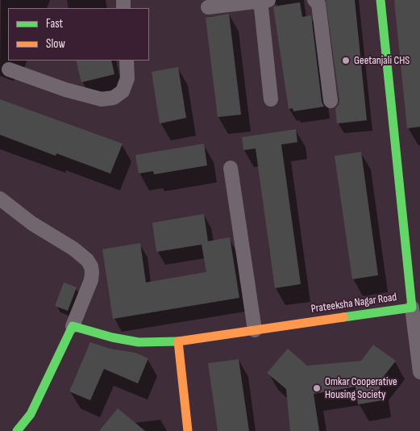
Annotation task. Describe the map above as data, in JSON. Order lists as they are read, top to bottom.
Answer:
{
  "streets": {
    "street": ["Prateeksha Nagar Road"]
  },
  "places": ["Geetanjali CHS", "Omkar Cooperative Housing Society"],
  "legend": ["Fast", "Slow"]
}
